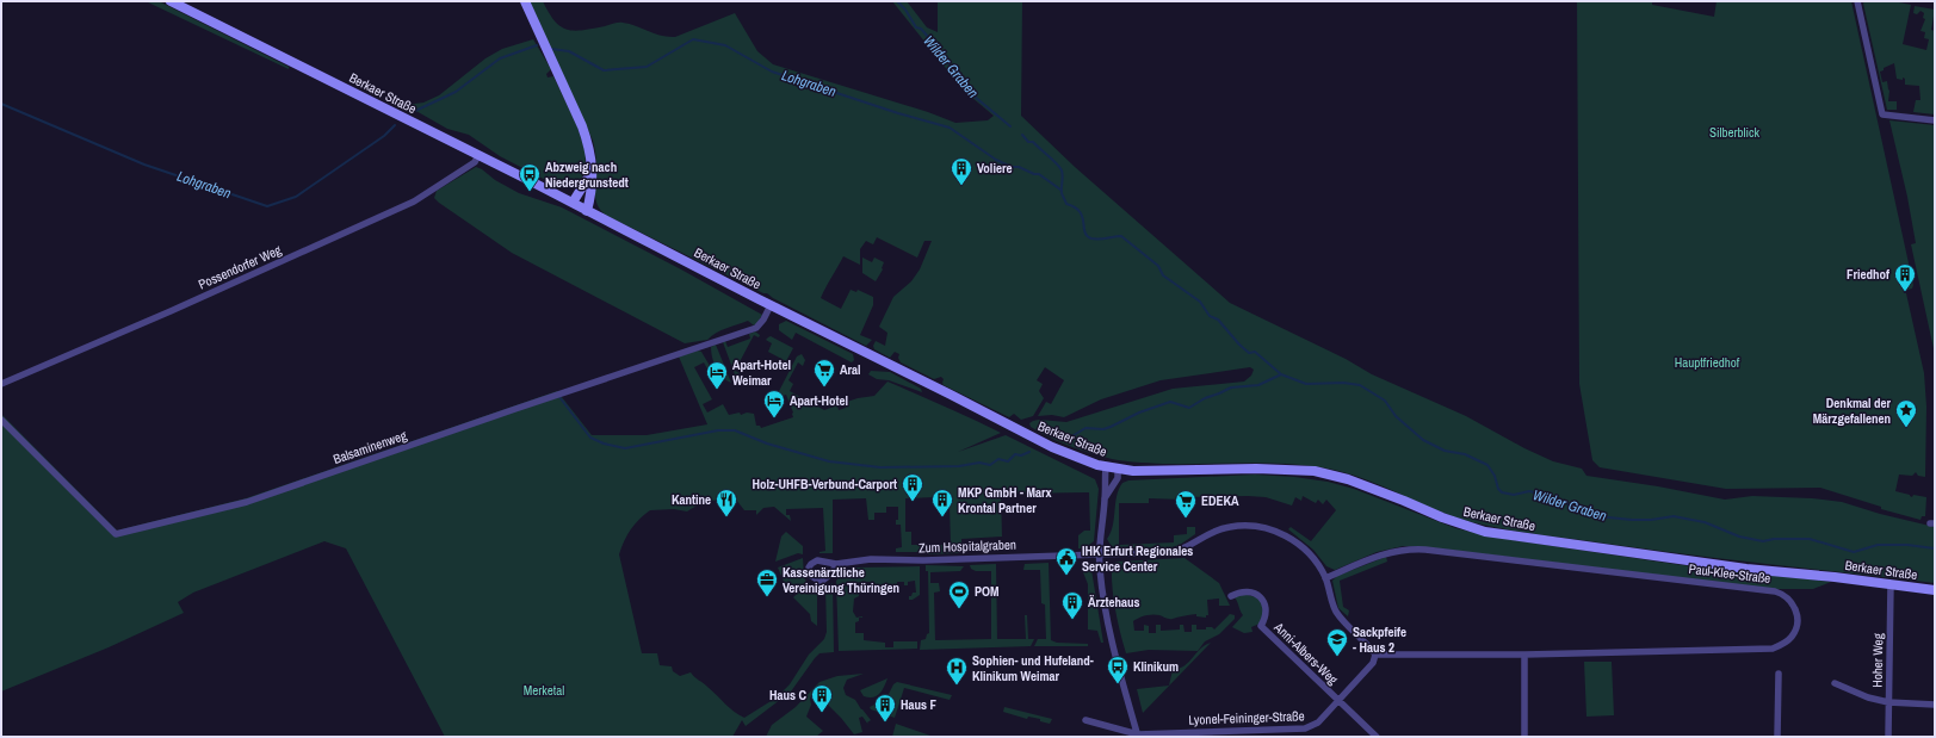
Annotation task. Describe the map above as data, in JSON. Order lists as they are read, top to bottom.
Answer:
{
  "streets": {
    "main road": ["Berkaer Straße"],
    "street": [
      "Possendorfer Weg",
      "Balsaminenweg",
      "Zum Hospitalgraben",
      "Paul-Klee-Straße",
      "Anni-Albers-Weg",
      "Hoher Weg",
      "Lyonel-Feininger-Straße"
    ]
  },
  "crossings": [
    ["Berkaer Straße", "Possendorfer Weg"],
    ["Berkaer Straße", "Balsaminenweg"],
    ["Berkaer Straße", "Hoher Weg"],
    ["Paul-Klee-Straße", "Lyonel-Feininger-Straße"],
    ["Anni-Albers-Weg", "Lyonel-Feininger-Straße"]
  ],
  "water": ["Wilder Graben", "Lohgraben"],
  "parks": ["Silberblick", "Hauptfriedhof", "Merketal"],
  "places": {
    "building": [
      "Voliere",
      "Friedhof",
      "Holz-UHFB-Verbund-Carport",
      "MKP GmbH - Marx Krontal Partner",
      "Ärztehaus",
      "Haus C",
      "Haus F"
    ],
    "bus stop": ["Abzweig nach Niedergrunstedt", "Klinikum"],
    "supermarket": ["Aral", "EDEKA"],
    "hotel": ["Apart-Hotel Weimar", "Apart-Hotel"],
    "place": ["Denkmal der Märzgefallenen"],
    "restaurant": ["Kantine"],
    "public building": ["IHK Erfurt Regionales Service Center"],
    "office": ["Kassenärztliche Vereinigung Thüringen"],
    "sports": ["POM"],
    "school or university": ["Sackpfeife - Haus 2"],
    "hospital": ["Sophien- und Hufeland- Klinikum Weimar"]
  }
}
